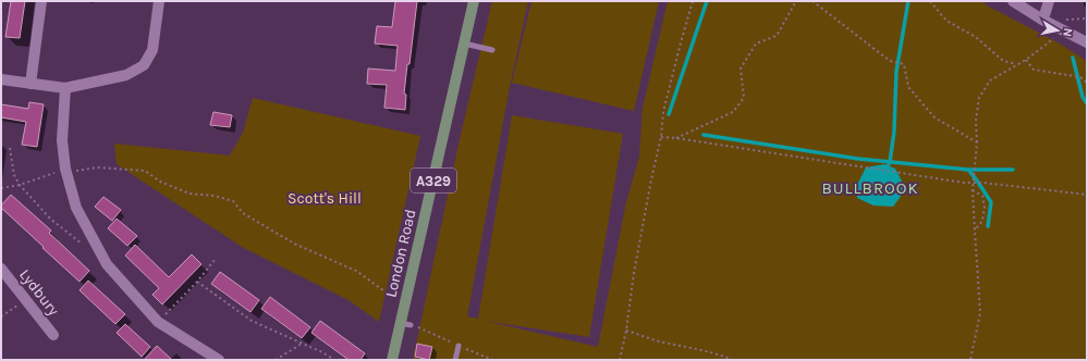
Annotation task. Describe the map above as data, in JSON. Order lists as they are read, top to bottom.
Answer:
{
  "streets": {
    "main road": ["A329", "London Road"],
    "street": ["Lydbury"]
  },
  "districts": ["BULLBROOK"],
  "parks": ["Scott's Hill"],
  "north": "right"
}
